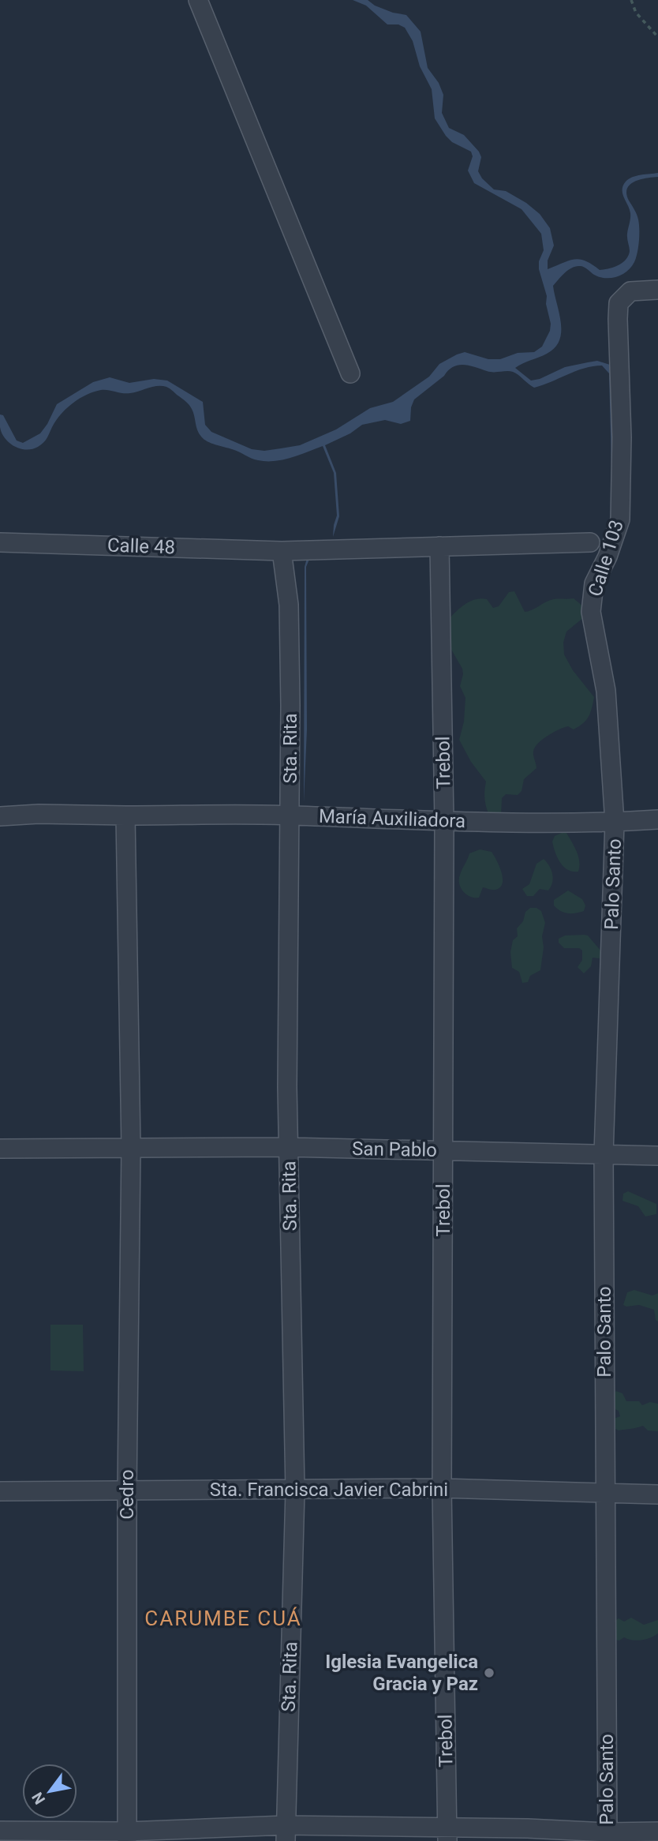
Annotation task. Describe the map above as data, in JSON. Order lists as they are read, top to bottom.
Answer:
{
  "streets": {
    "street": [
      "Calle 48",
      "Calle 103",
      "Sta. Rita",
      "Trebol",
      "María Auxiliadora",
      "Palo Santo",
      "San Pablo",
      "Sta. Francisca Javier Cabrini",
      "Cedro"
    ]
  },
  "crossings": [
    ["Calle 48", "Sta. Rita"],
    ["Calle 48", "Trebol"],
    ["Calle 103", "María Auxiliadora"],
    ["Calle 103", "Palo Santo"],
    ["Sta. Rita", "María Auxiliadora"],
    ["Sta. Rita", "San Pablo"],
    ["Sta. Rita", "Sta. Francisca Javier Cabrini"],
    ["Trebol", "María Auxiliadora"],
    ["Trebol", "San Pablo"],
    ["Trebol", "Sta. Francisca Javier Cabrini"],
    ["María Auxiliadora", "Palo Santo"],
    ["María Auxiliadora", "Cedro"],
    ["Palo Santo", "San Pablo"],
    ["Palo Santo", "Sta. Francisca Javier Cabrini"],
    ["San Pablo", "Cedro"],
    ["Sta. Francisca Javier Cabrini", "Cedro"]
  ],
  "districts": ["CARUMBE CUÁ"],
  "places": ["Iglesia Evangelica Gracia y Paz"],
  "north": "bottom left"
}
